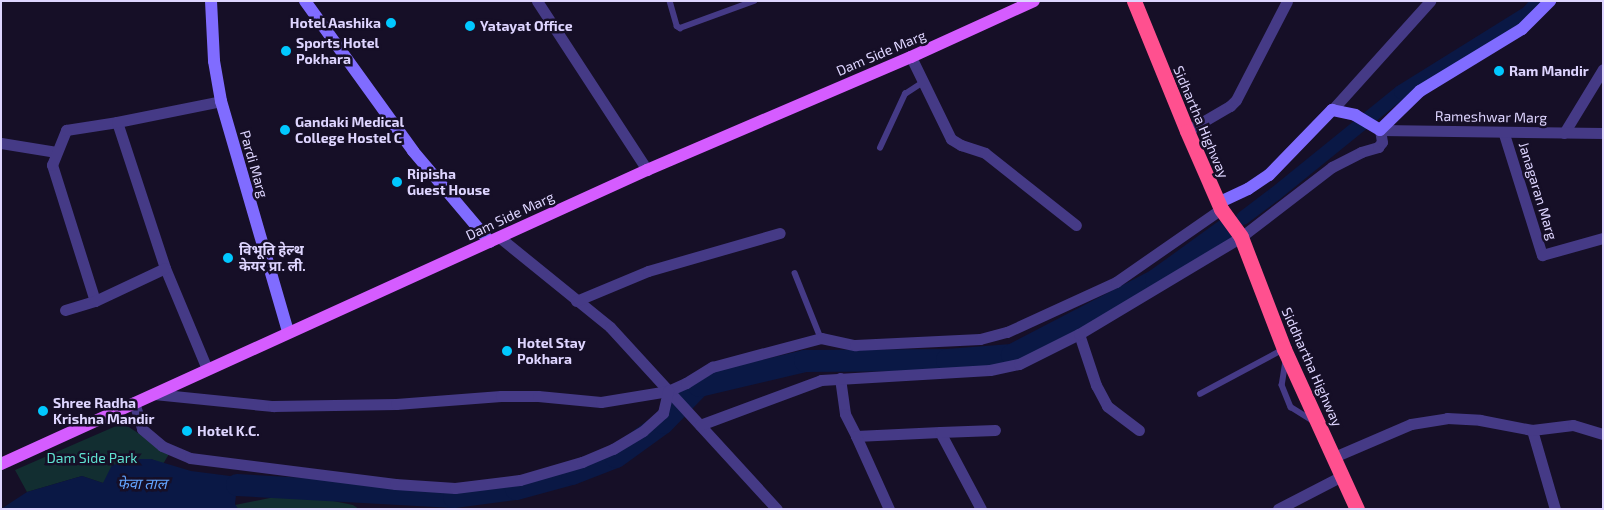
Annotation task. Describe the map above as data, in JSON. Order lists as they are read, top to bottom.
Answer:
{
  "streets": {
    "highway": ["Sidhartha Highway", "Siddhartha Highway"],
    "main road": ["Dam Side Marg", "Pardi Marg"],
    "street": ["Rameshwar Marg", "Janagaran Marg"]
  },
  "crossings": [
    ["Dam Side Marg", "Pardi Marg"],
    ["Rameshwar Marg", "Janagaran Marg"],
    ["Sidhartha Highway", "Siddhartha Highway"]
  ],
  "water": ["फेवा ताल"],
  "parks": ["Dam Side Park"],
  "places": [
    "Hotel Aashika",
    "Yatayat Office",
    "Sports Hotel Pokhara",
    "Ram Mandir",
    "Gandaki Medical College Hostel C",
    "Ripisha Guest House",
    "विभूति हेल्थ केयर प्रा. ली.",
    "Hotel Stay Pokhara",
    "Shree Radha Krishna Mandir",
    "Hotel K.C."
  ]
}
